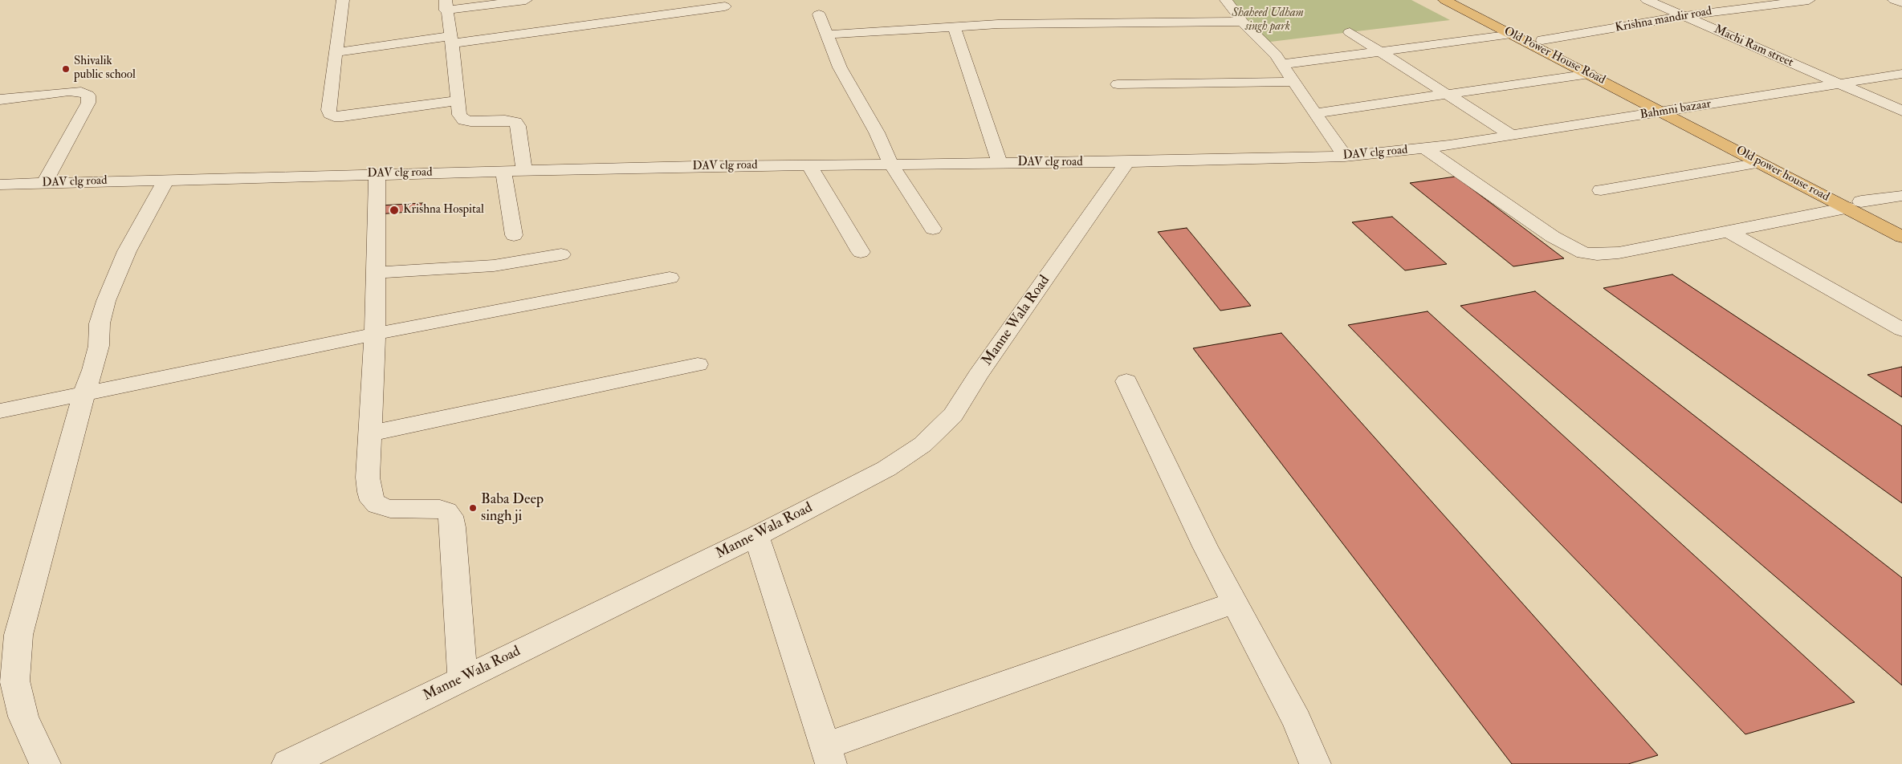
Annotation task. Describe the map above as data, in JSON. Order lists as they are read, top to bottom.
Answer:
{
  "streets": {
    "highway": ["Old Power House Road", "Old power house road"],
    "street": [
      "Krishna mandir road",
      "Machi Ram street",
      "Bahmni bazaar",
      "DAV clg road",
      "Manne Wala Road"
    ]
  },
  "crossings": [
    ["Krishna mandir road", "Machi Ram street"],
    ["Krishna mandir road", "Old Power House Road"],
    ["Machi Ram street", "Bahmni bazaar"],
    ["Old Power House Road", "Bahmni bazaar"],
    ["Old Power House Road", "Old power house road"],
    ["Bahmni bazaar", "DAV clg road"],
    ["Bahmni bazaar", "Old power house road"],
    ["DAV clg road", "Manne Wala Road"]
  ],
  "parks": ["Shaheed Udham singh park"],
  "places": ["Shivalik public school", "Krishna Hospital", "Baba Deep singh ji"]
}
